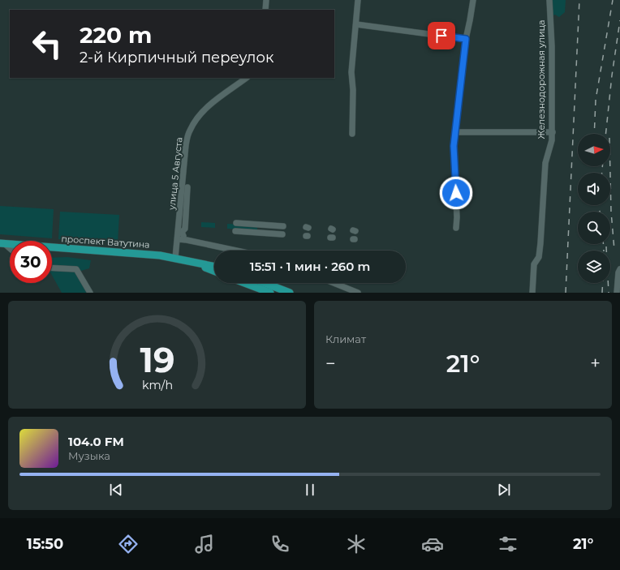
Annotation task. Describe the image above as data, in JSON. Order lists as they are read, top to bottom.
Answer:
{
  "streets": {
    "main road": ["проспект Ватутина"],
    "street": ["Железнодорожная улица", "улица 5 Августа"]
  },
  "crossings": [
    ["улица 5 Августа", "проспект Ватутина"]
  ],
  "north": "right",
  "page": {
    "turn": ["220 m", "2-й Кирпичный переулок"],
    "limit": "30",
    "trip": "15:51 · 1 мин · 260 m",
    "tile": "Климат",
    "heat": ["−", "21°", "+"],
    "song": ["104.0 FM", "Музыка"],
    "tabs": ["15:50", "21°"],
    "gauge": ["19", "km/h"]
  }
}
